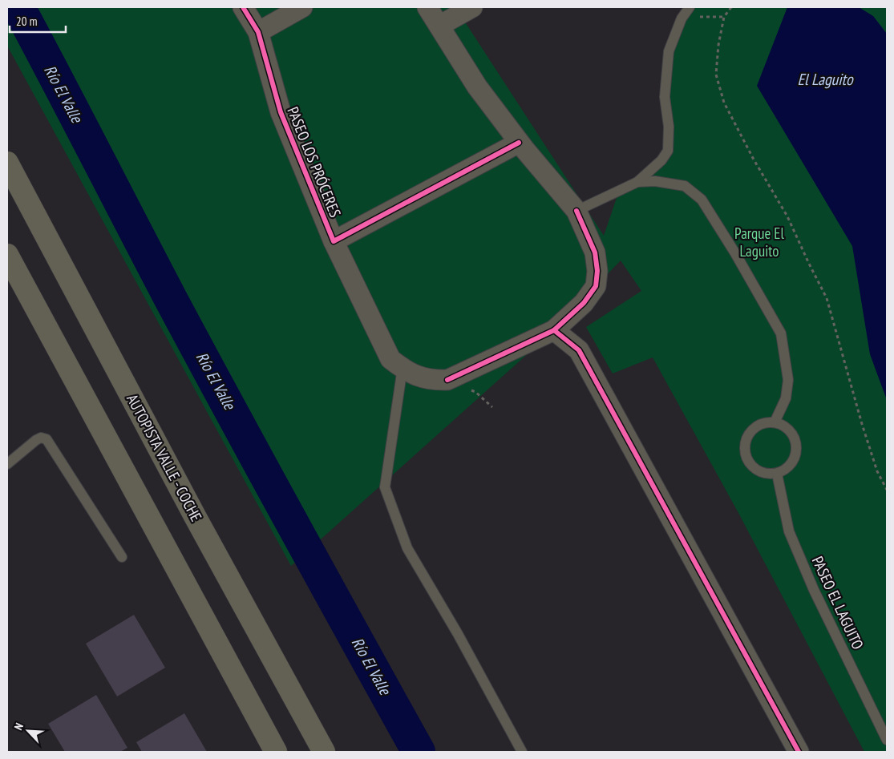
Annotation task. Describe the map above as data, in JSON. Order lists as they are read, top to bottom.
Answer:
{
  "streets": {
    "highway": ["AUTOPISTA VALLE - COCHE"],
    "street": ["PASEO LOS PRÓCERES"],
    "lane": ["PASEO EL LAGUITO"]
  },
  "water": ["El Laguito", "Río El Valle"],
  "parks": ["Parque El Laguito"],
  "scale_bar": "20 m",
  "north": "top left"
}
